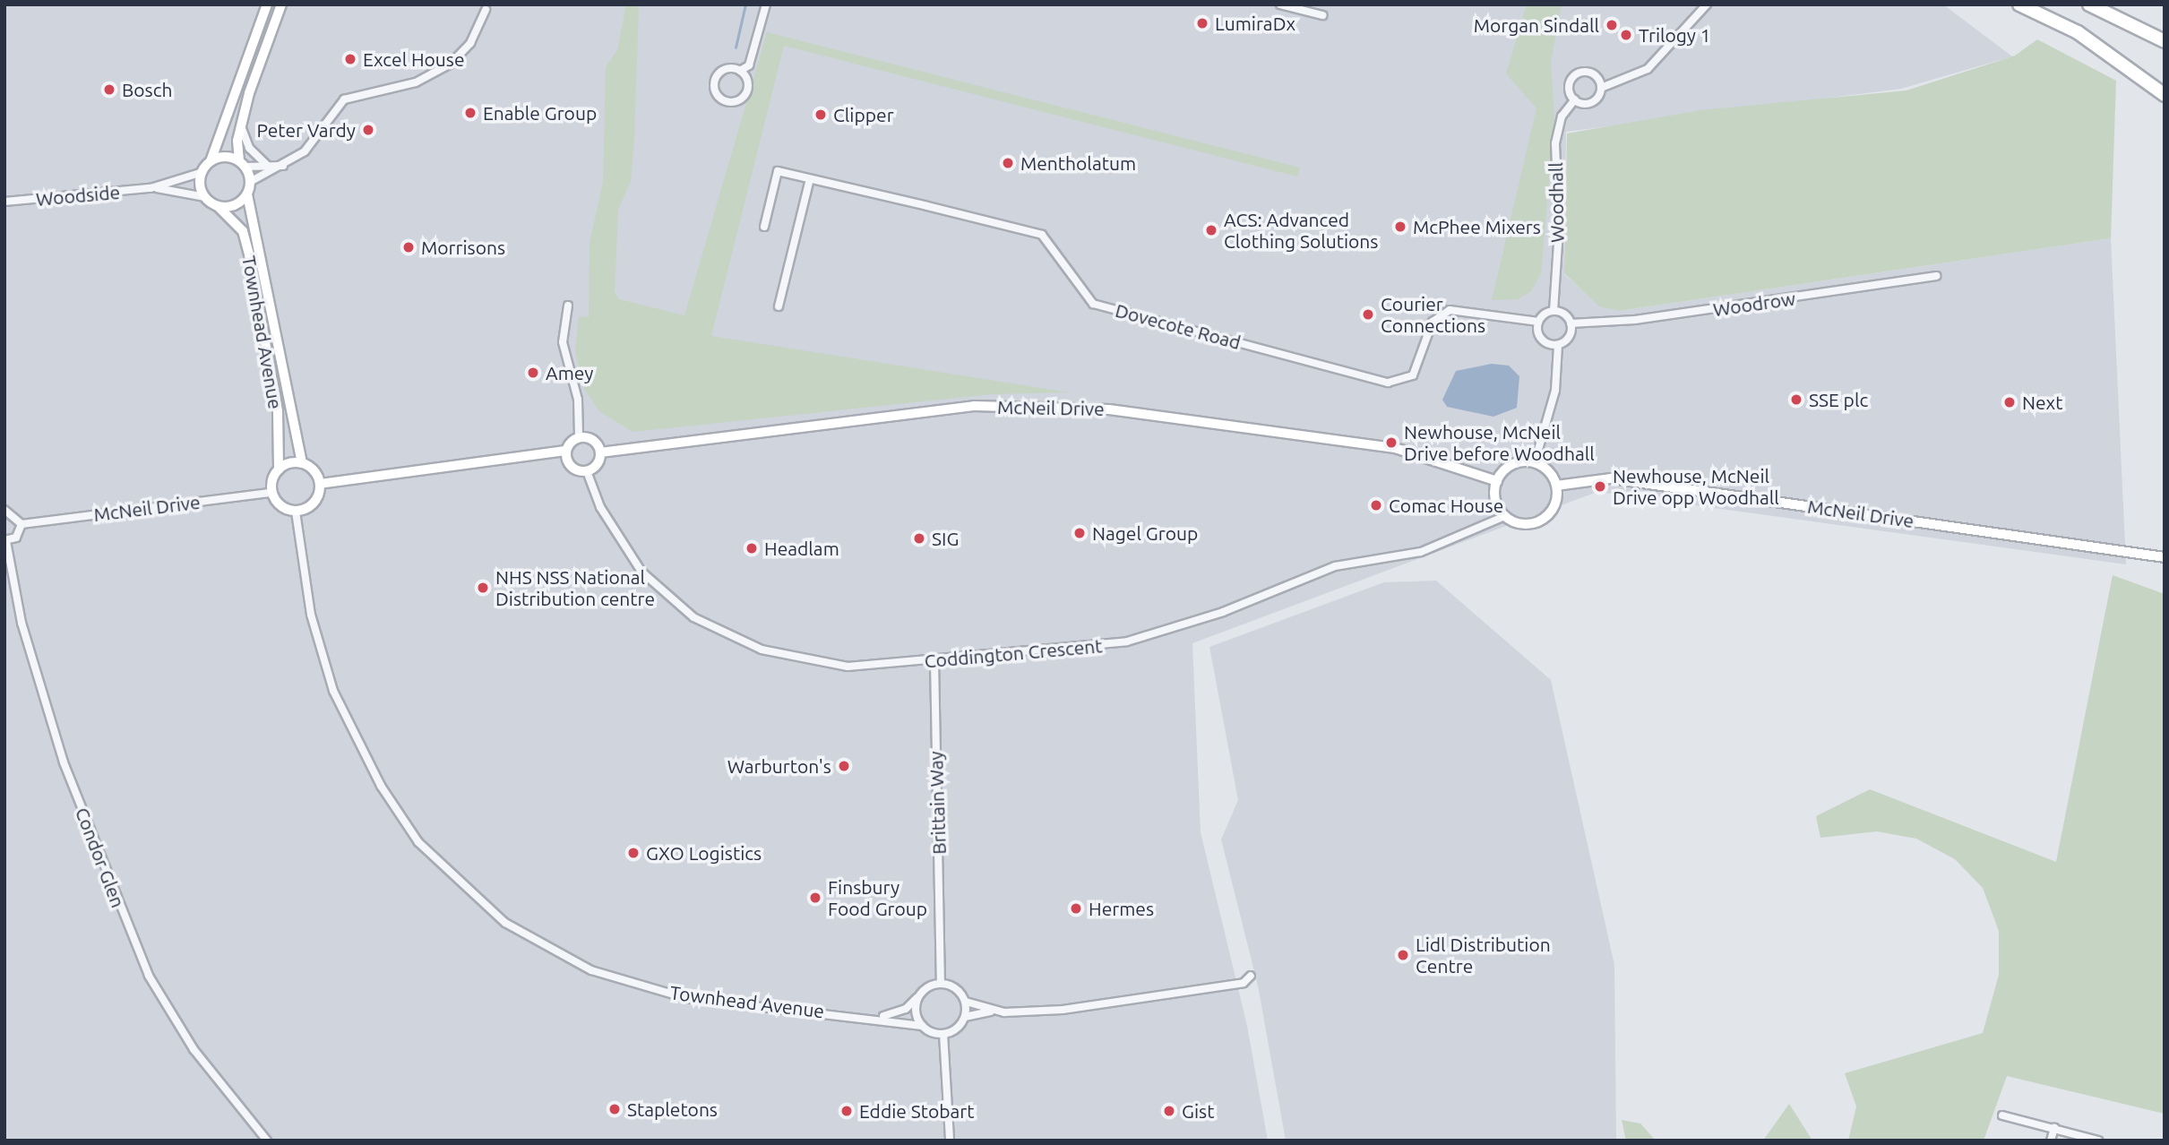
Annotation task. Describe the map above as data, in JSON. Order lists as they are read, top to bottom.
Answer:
{
  "streets": {
    "street": [
      "Woodside",
      "Woodhall",
      "Woodrow",
      "Dovecote Road",
      "Townhead Avenue",
      "McNeil Drive",
      "Coddington Crescent",
      "Brittain Way",
      "Condor Glen"
    ]
  },
  "crossings": [
    ["Woodside", "Townhead Avenue"],
    ["Woodhall", "Woodrow"],
    ["Woodhall", "Dovecote Road"],
    ["Woodrow", "Dovecote Road"],
    ["Townhead Avenue", "McNeil Drive"],
    ["Townhead Avenue", "Brittain Way"],
    ["McNeil Drive", "Coddington Crescent"],
    ["Coddington Crescent", "Brittain Way"]
  ],
  "places": [
    "LumiraDx",
    "Morgan Sindall",
    "Trilogy 1",
    "Excel House",
    "Bosch",
    "Enable Group",
    "Clipper",
    "Peter Vardy",
    "Mentholatum",
    "McPhee Mixers",
    "ACS: Advanced Clothing Solutions",
    "Morrisons",
    "Courier Connections",
    "Amey",
    "SSE plc",
    "Next",
    "Newhouse, McNeil Drive before Woodhall",
    "Newhouse, McNeil Drive opp Woodhall",
    "Comac House",
    "Nagel Group",
    "SIG",
    "Headlam",
    "NHS NSS National Distribution centre",
    "Warburton's",
    "GXO Logistics",
    "Finsbury Food Group",
    "Hermes",
    "Lidl Distribution Centre",
    "Stapletons",
    "Eddie Stobart",
    "Gist"
  ]
}
